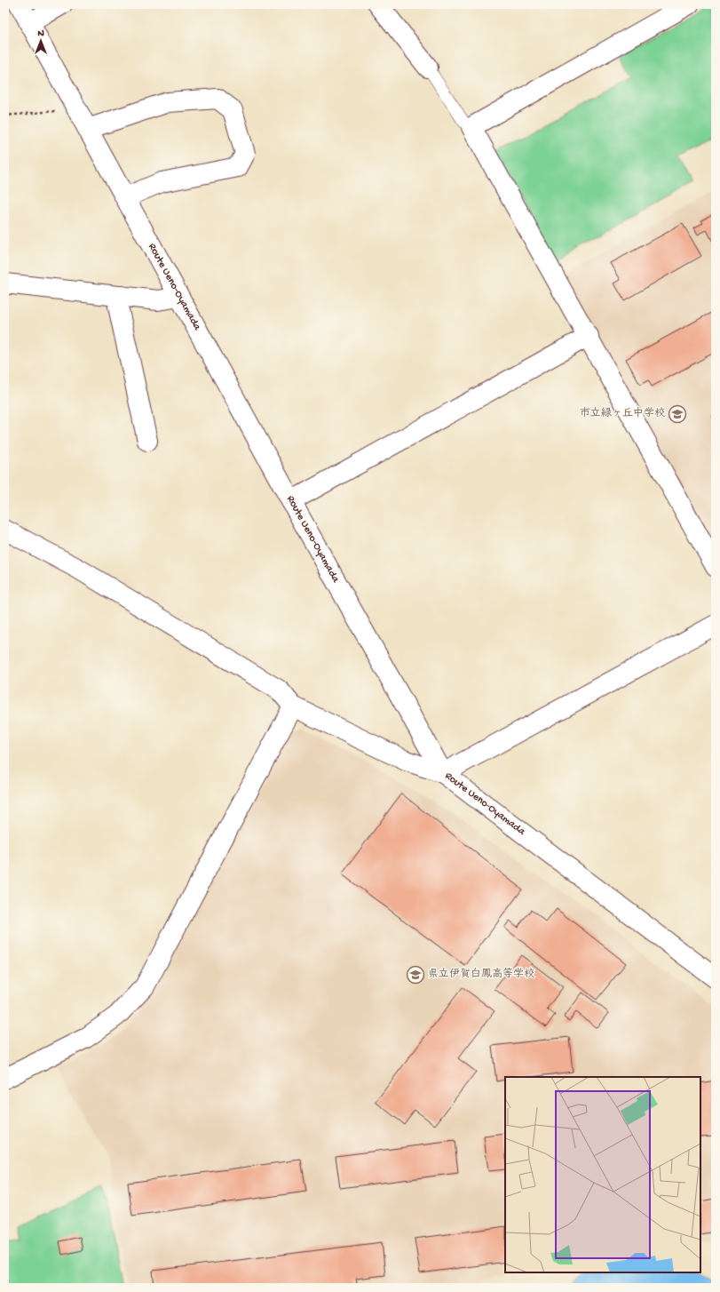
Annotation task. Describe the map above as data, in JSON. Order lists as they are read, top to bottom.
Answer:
{
  "streets": {
    "street": ["Route Ueno-Oyamada"]
  },
  "places": {
    "school or university": ["市立緑ヶ丘中学校", "県立伊賀白鳳高等学校"]
  },
  "north": "top"
}
